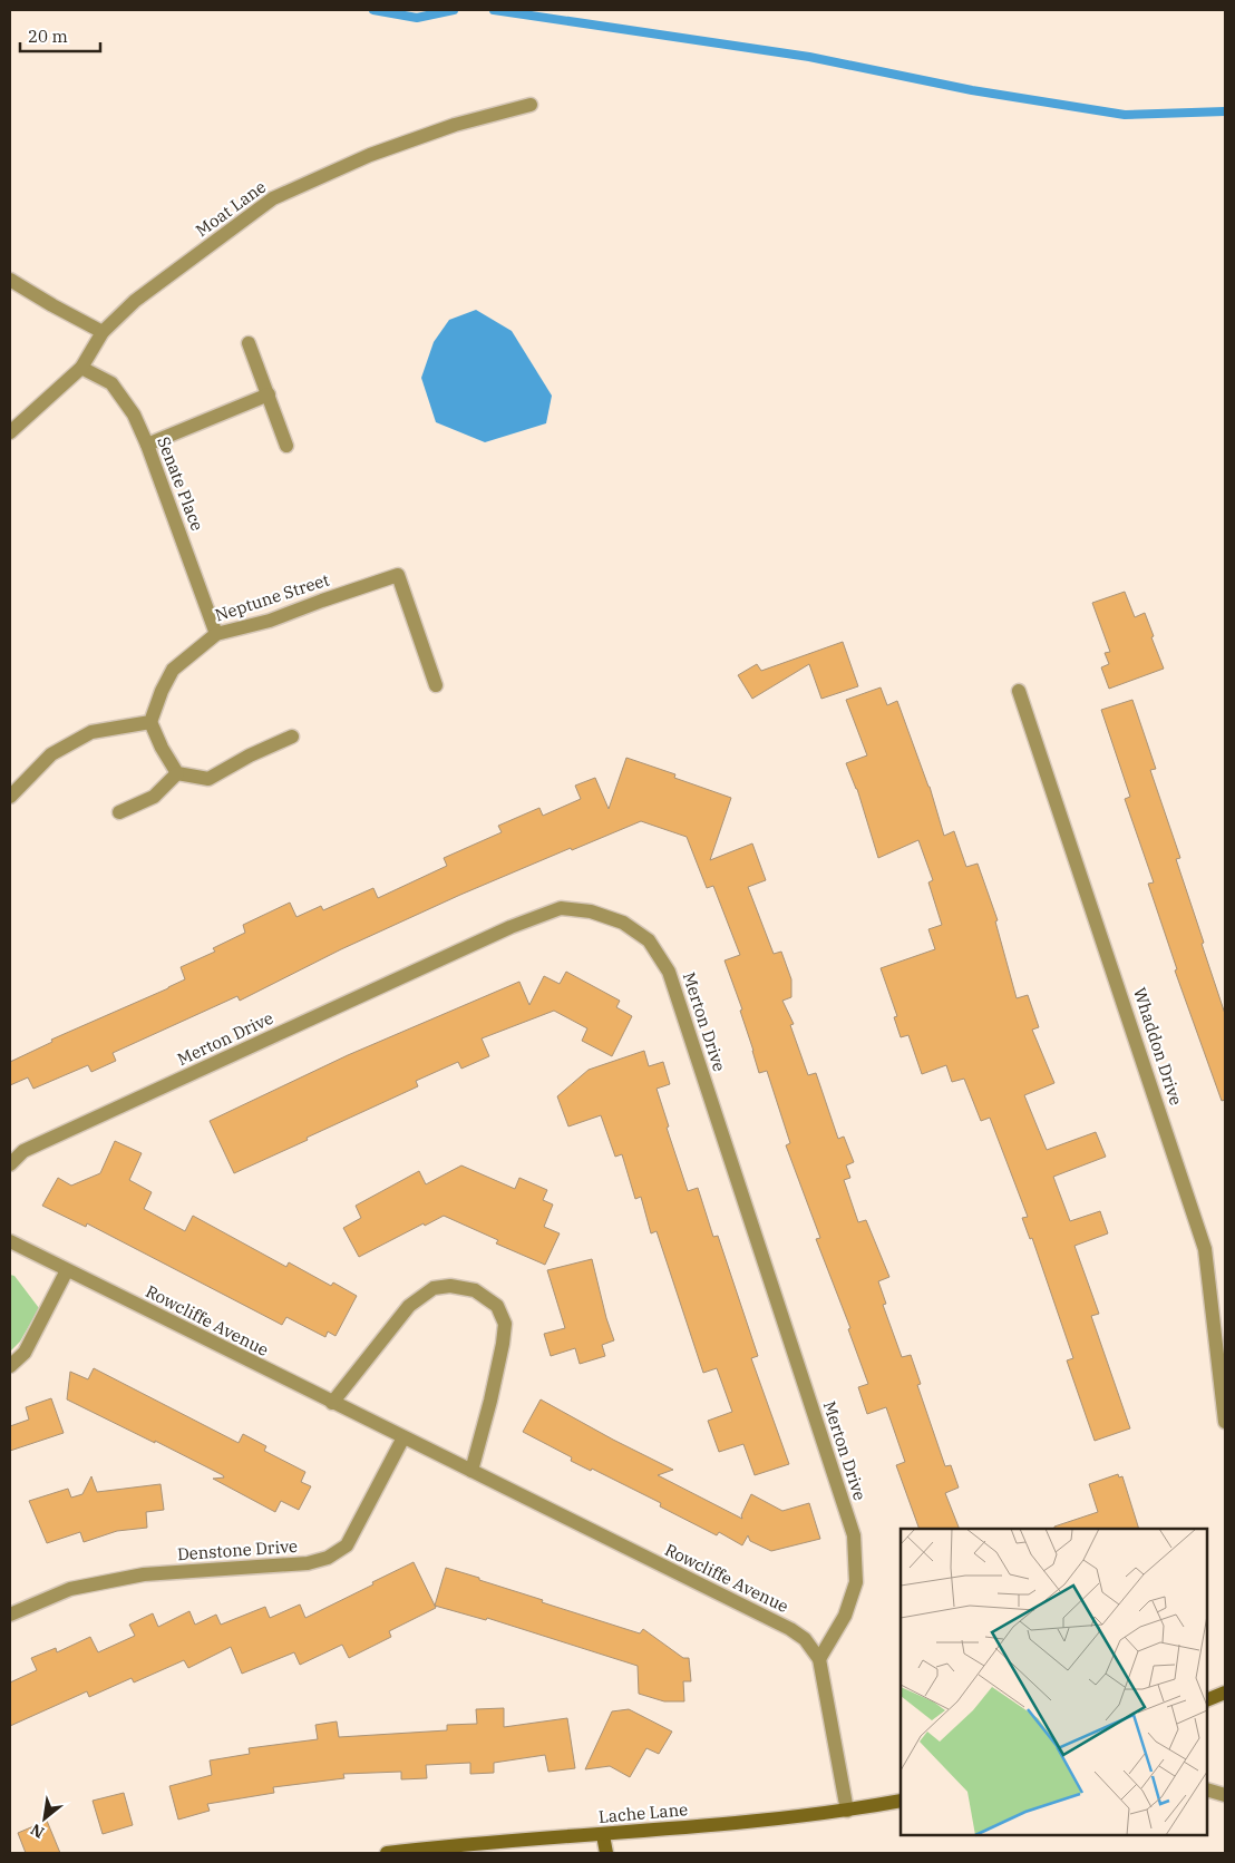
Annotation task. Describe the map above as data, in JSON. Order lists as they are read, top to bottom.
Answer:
{
  "streets": {
    "street": [
      "Moat Lane",
      "Senate Place",
      "Neptune Street",
      "Merton Drive",
      "Whaddon Drive",
      "Rowcliffe Avenue",
      "Denstone Drive",
      "Lache Lane"
    ]
  },
  "crossings": [
    ["Moat Lane", "Senate Place"],
    ["Senate Place", "Neptune Street"],
    ["Merton Drive", "Rowcliffe Avenue"],
    ["Rowcliffe Avenue", "Denstone Drive"],
    ["Rowcliffe Avenue", "Lache Lane"]
  ],
  "scale_bar": "20 m",
  "north": "bottom left"
}
